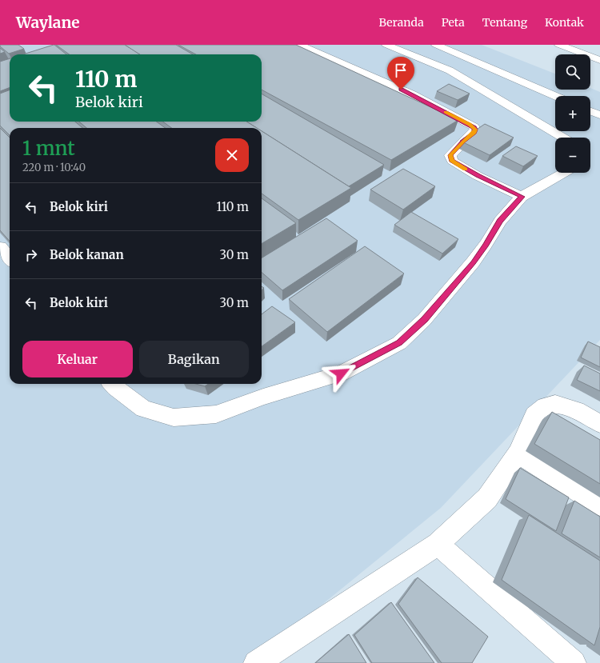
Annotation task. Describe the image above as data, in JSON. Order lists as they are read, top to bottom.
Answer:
{
  "page": {
    "header": "Waylane",
    "nav": [
      "Beranda",
      "Peta",
      "Tentang",
      "Kontak"
    ],
    "map_buttons": ["+", "−"],
    "turn": ["110 m", "Belok kiri"],
    "heading": ["1 mnt", "220 m · 10:40"],
    "list": [
      {
        "name": "Belok kiri",
        "value": "110 m"
      },
      {
        "name": "Belok kanan",
        "value": "30 m"
      },
      {
        "name": "Belok kiri",
        "value": "30 m"
      }
    ],
    "buttons": ["Keluar", "Bagikan"]
  }
}
